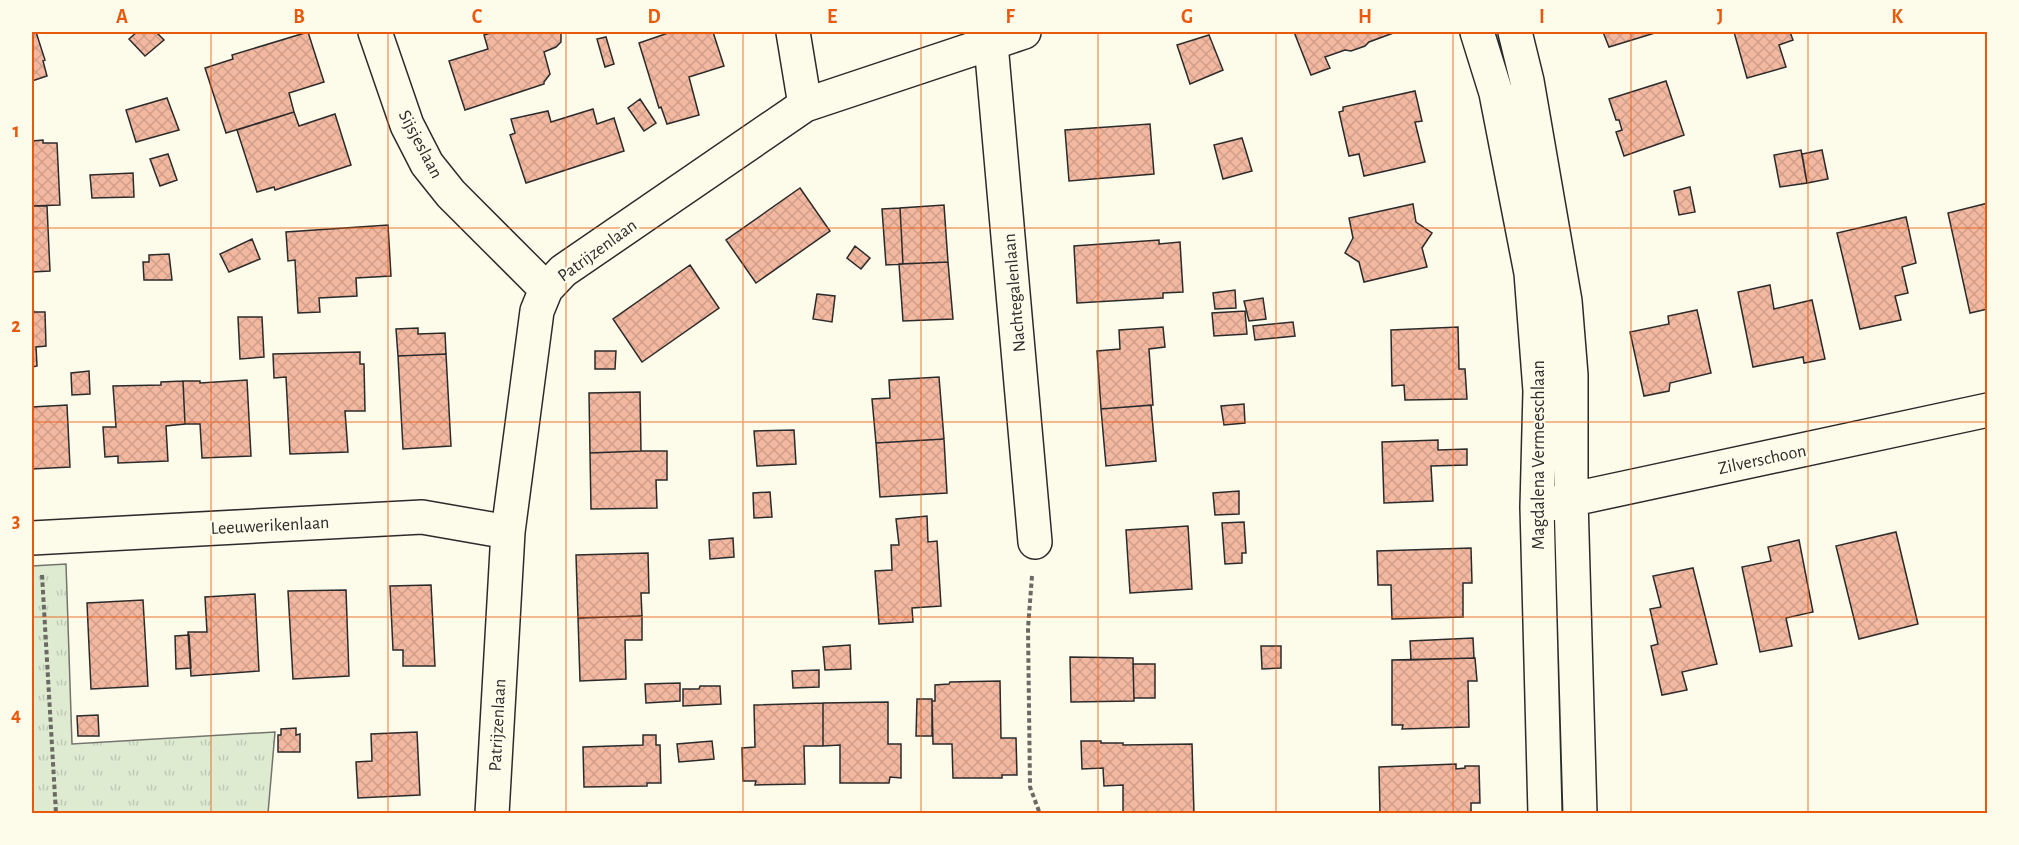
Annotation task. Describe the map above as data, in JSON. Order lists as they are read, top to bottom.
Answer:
{
  "streets": {
    "street": [
      "Sijsjeslaan",
      "Patrijzenlaan",
      "Nachtegalenlaan",
      "Magdalena Vermeeschlaan",
      "Zilverschoon",
      "Leeuwerikenlaan"
    ]
  },
  "crossings": [
    ["Sijsjeslaan", "Patrijzenlaan"],
    ["Patrijzenlaan", "Nachtegalenlaan"],
    ["Patrijzenlaan", "Leeuwerikenlaan"],
    ["Magdalena Vermeeschlaan", "Zilverschoon"]
  ],
  "grid": {
    "columns": [
      "A",
      "B",
      "C",
      "D",
      "E",
      "F",
      "G",
      "H",
      "I",
      "J",
      "K"
    ],
    "rows": [
      "1",
      "2",
      "3",
      "4"
    ]
  }
}
